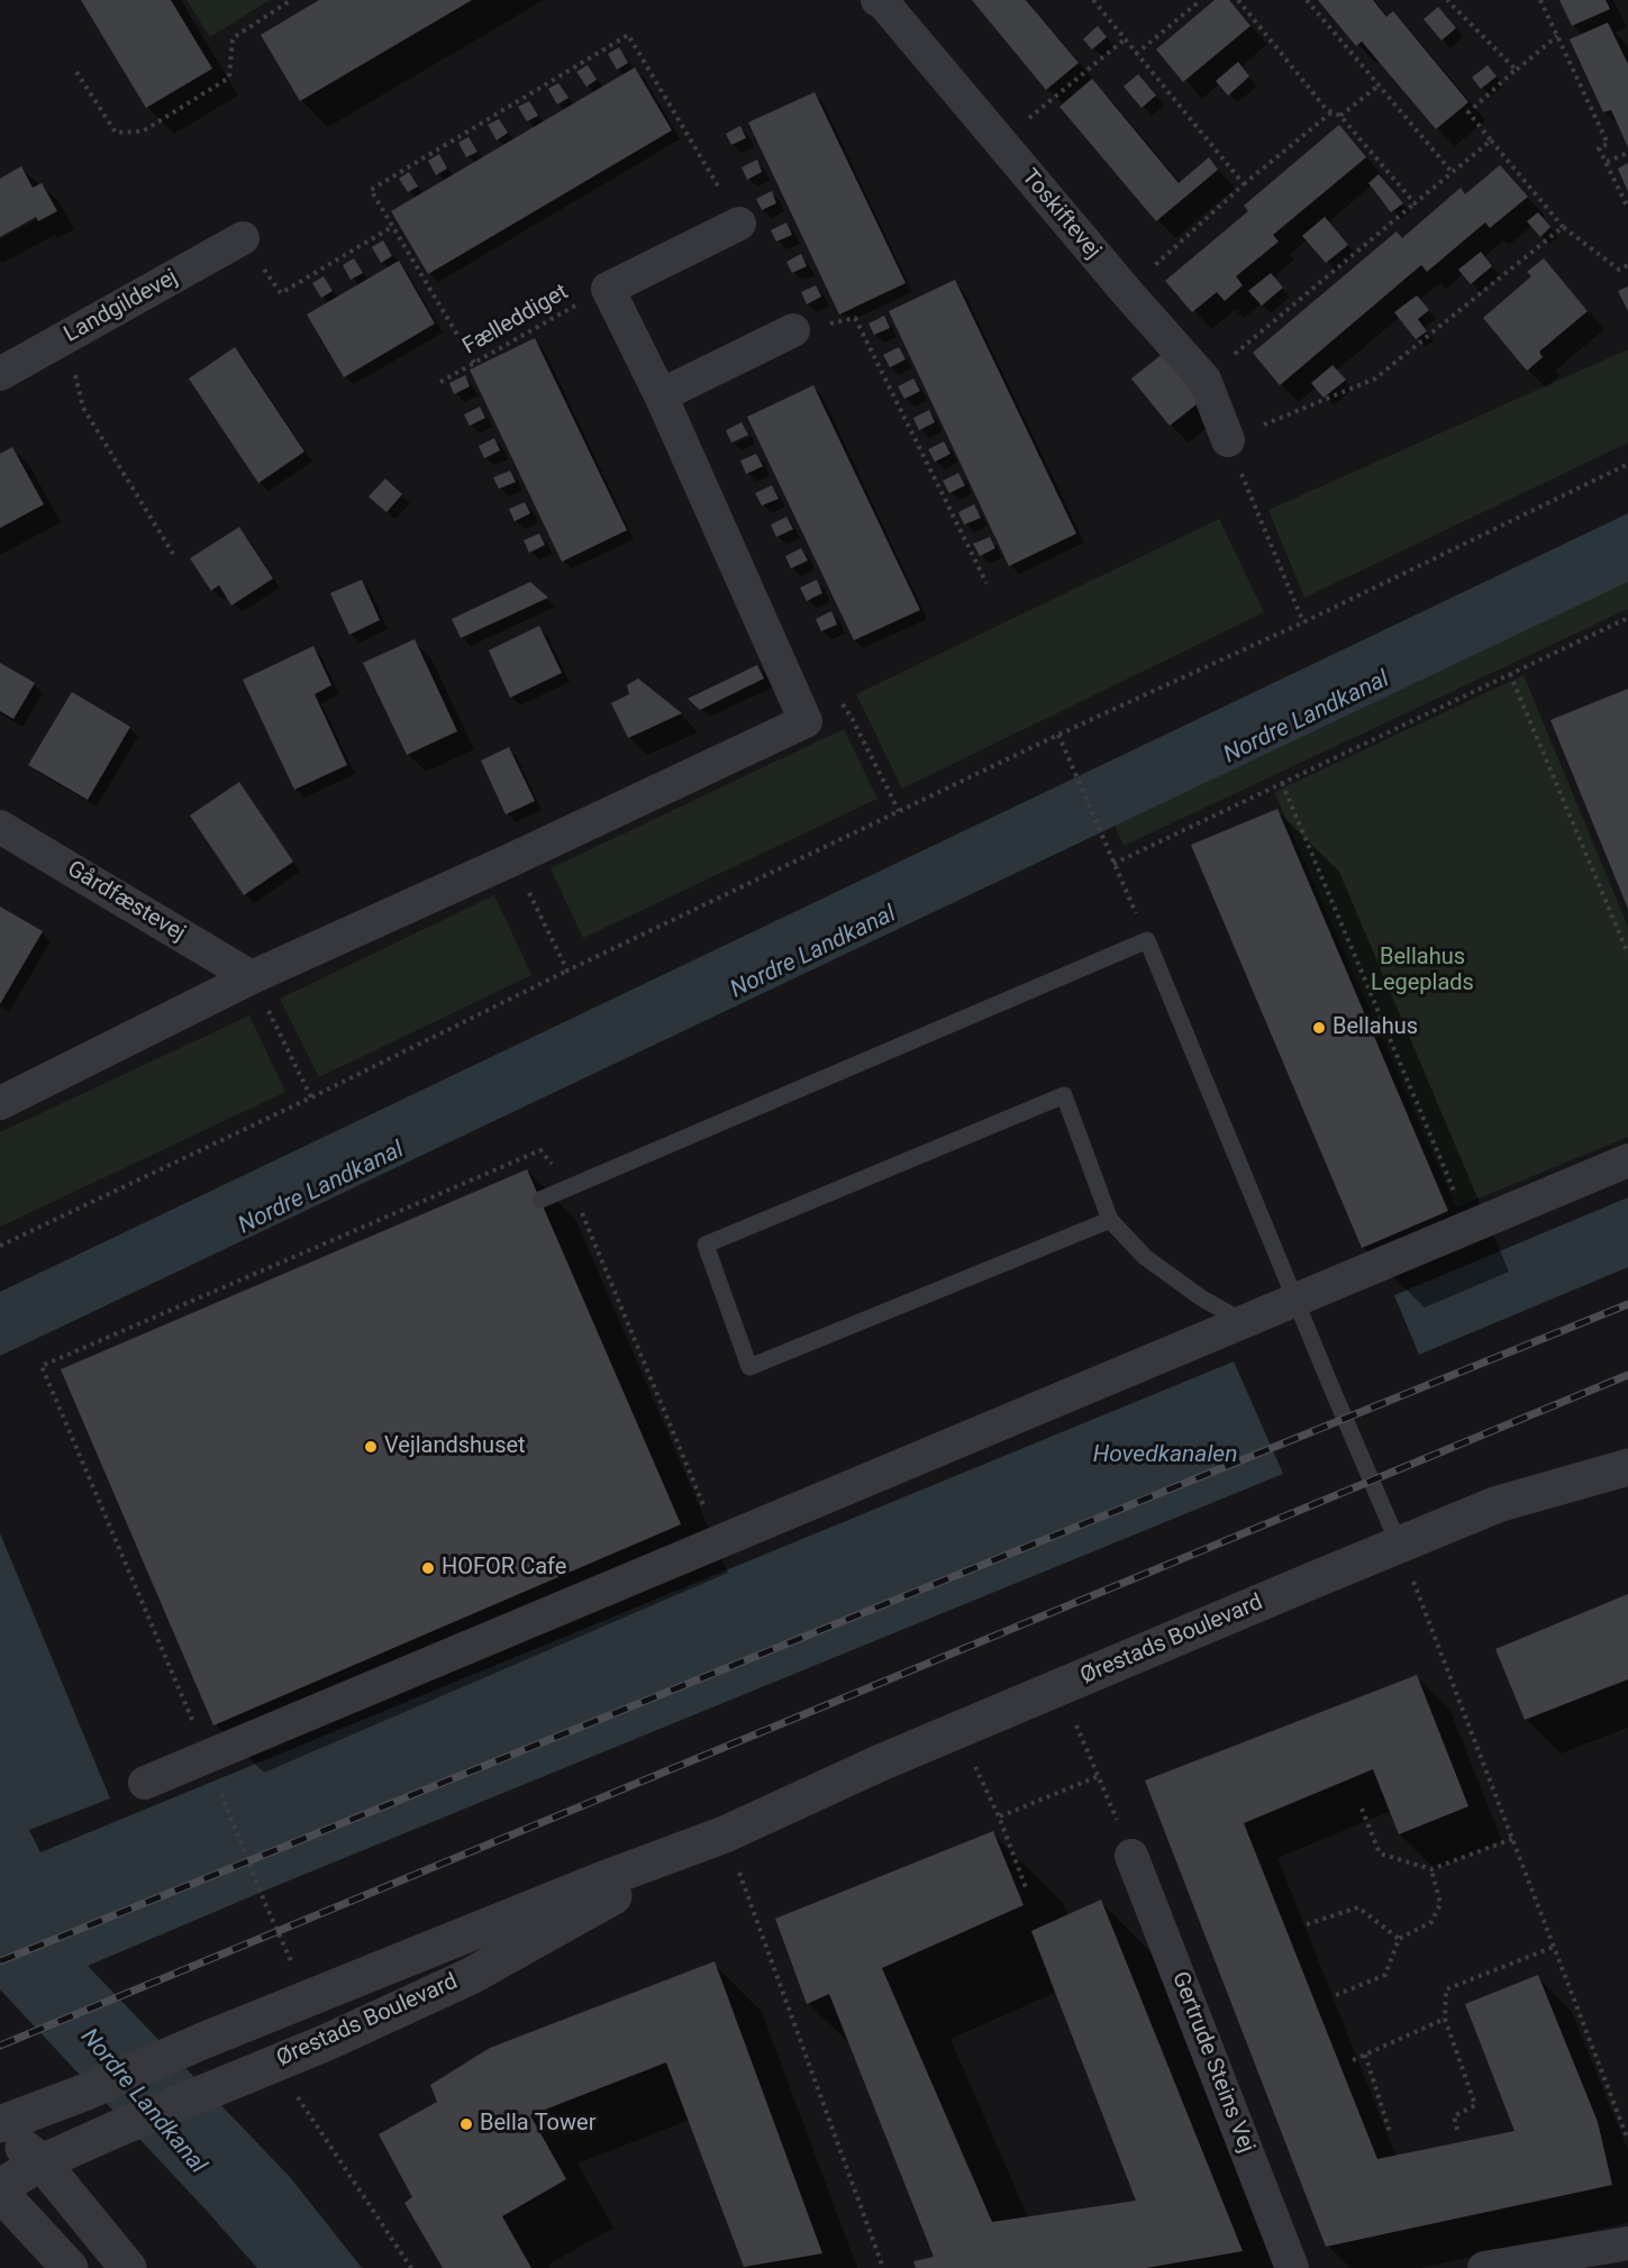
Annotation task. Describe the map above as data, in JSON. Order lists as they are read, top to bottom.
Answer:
{
  "streets": {
    "street": [
      "Toskiftevej",
      "Landgildevej",
      "Gårdfæstevej",
      "Ørestads Boulevard",
      "Gertrude Steins Vej"
    ],
    "path": ["Fælleddiget"]
  },
  "water": ["Nordre Landkanal", "Hovedkanalen"],
  "parks": ["Bellahus Legeplads"],
  "places": [
    "Bellahus",
    "Vejlandshuset",
    "HOFOR Cafe",
    "Bella Tower"
  ]
}
